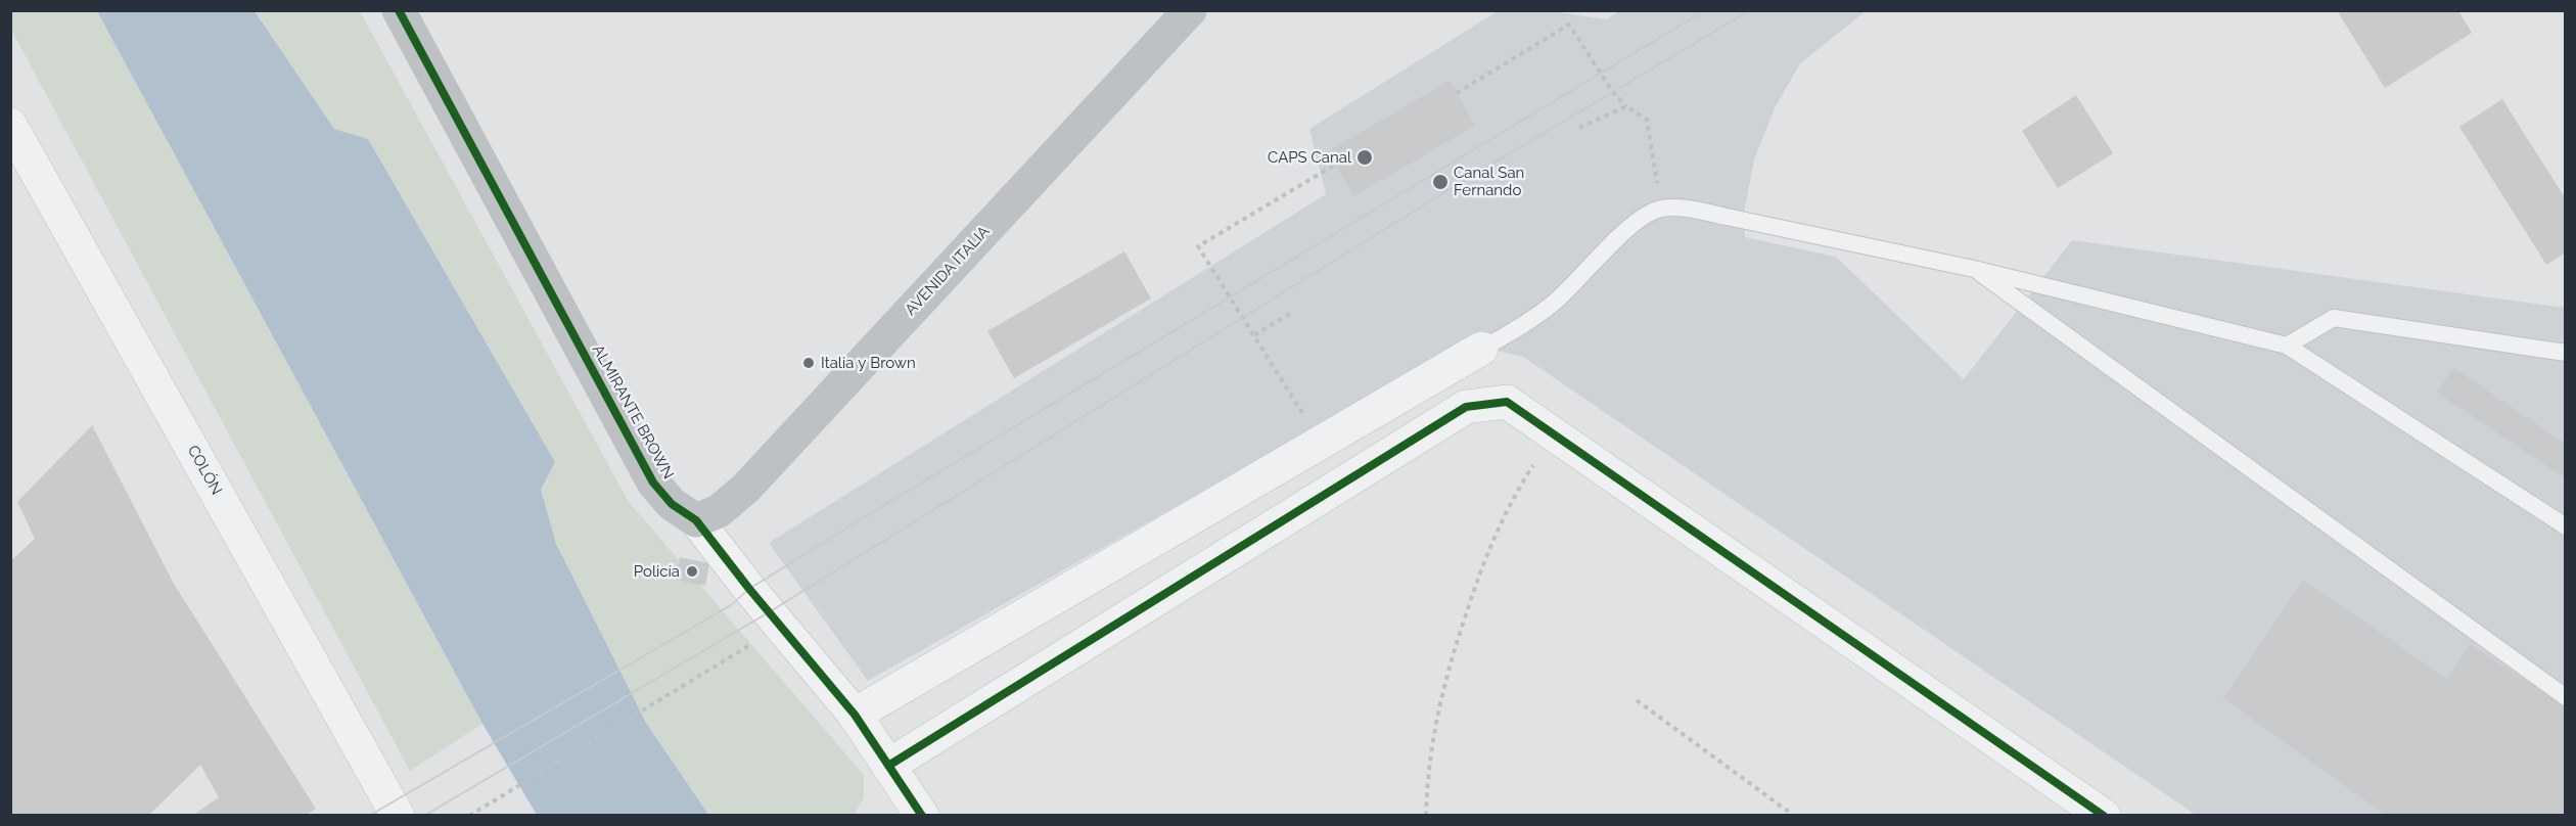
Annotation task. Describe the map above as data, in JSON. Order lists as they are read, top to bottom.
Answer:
{
  "streets": {
    "street": ["AVENIDA ITALIA", "ALMIRANTE BROWN", "COLÓN"]
  },
  "crossings": [
    ["AVENIDA ITALIA", "ALMIRANTE BROWN"]
  ],
  "places": [
    "CAPS Canal",
    "Canal San Fernando",
    "Italia y Brown",
    "Policía"
  ]
}
